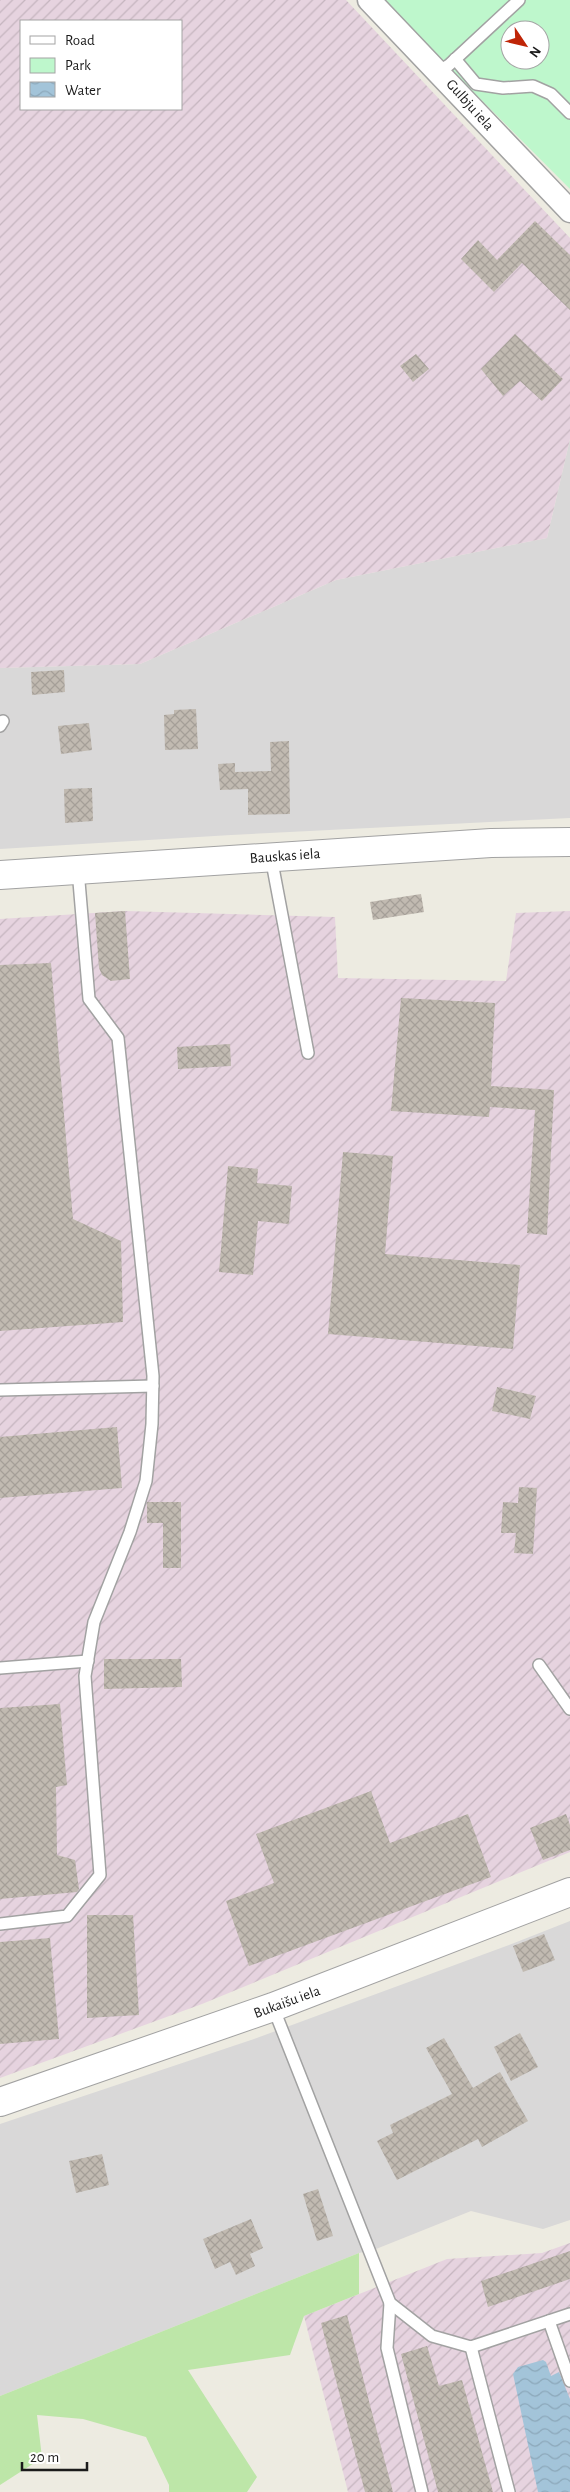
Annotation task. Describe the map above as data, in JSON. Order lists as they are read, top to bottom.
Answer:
{
  "streets": {
    "street": ["Gulbju iela", "Bauskas iela", "Bukaišu iela"]
  },
  "legend": ["Road", "Park", "Water"],
  "scale_bar": "20 m",
  "north": "bottom right"
}
